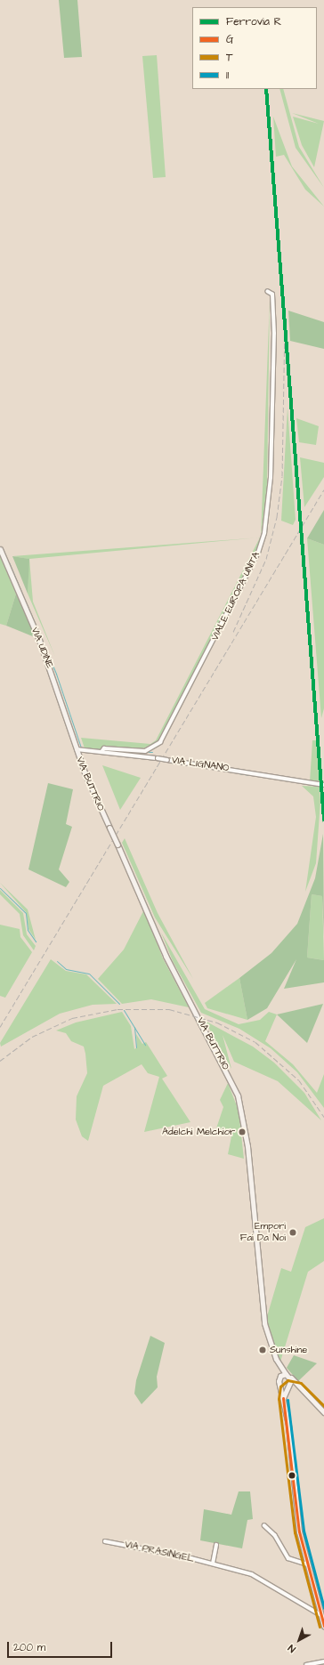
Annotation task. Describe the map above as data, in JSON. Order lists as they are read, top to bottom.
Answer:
{
  "streets": {
    "street": [
      "VIALE EUROPA UNITA",
      "VIA UDINE",
      "VIA LIGNANO",
      "VIA BUTTRIO",
      "VIA PRASINGEL"
    ]
  },
  "crossings": [
    ["VIALE EUROPA UNITA", "VIA LIGNANO"],
    ["VIA UDINE", "VIA LIGNANO"],
    ["VIA UDINE", "VIA BUTTRIO"],
    ["VIA LIGNANO", "VIA BUTTRIO"],
    ["VIA BUTTRIO", "VIA PRASINGEL"]
  ],
  "places": ["Adelchi Melchior", "Empori Fai Da Noi", "Sunshine"],
  "lines": [
    "rail line R",
    "transit line T",
    "transit line G",
    "transit line 11"
  ],
  "legend": [
    "Ferrovia R",
    "G",
    "T",
    "11"
  ],
  "scale_bar": "200 m",
  "north": "bottom left"
}
